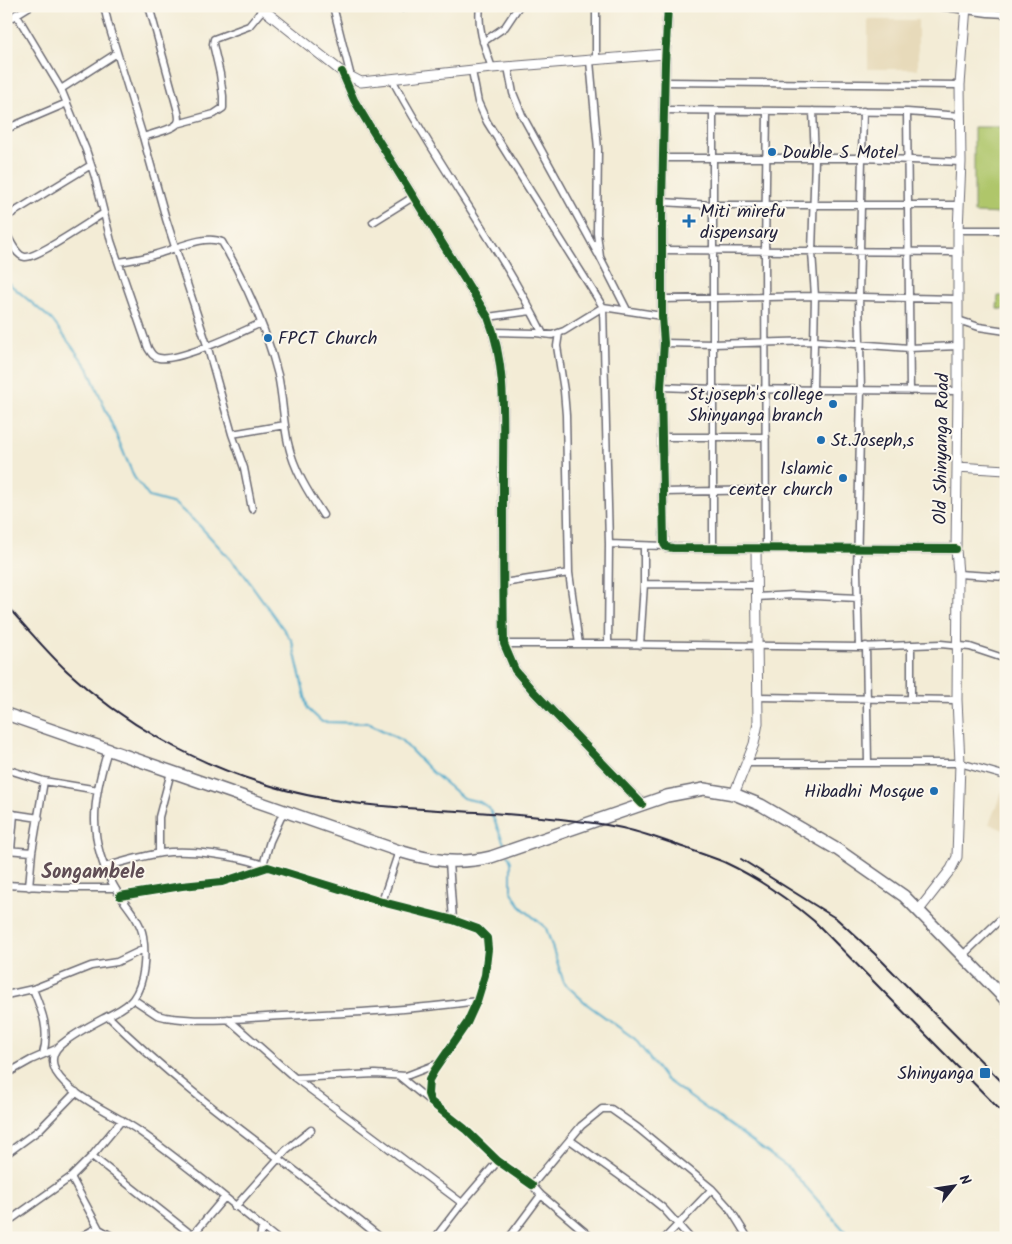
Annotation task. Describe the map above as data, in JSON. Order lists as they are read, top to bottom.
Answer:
{
  "streets": {
    "street": ["Old Shinyanga Road"]
  },
  "districts": ["Songambele"],
  "places": {
    "other": [
      "Double S Motel",
      "FPCT Church",
      "St.joseph's college Shinyanga branch",
      "St.Joseph,s",
      "Islamic center church",
      "Hibadhi Mosque"
    ],
    "health": ["Miti mirefu dispensary"],
    "transit": ["Shinyanga"]
  },
  "north": "top right"
}
